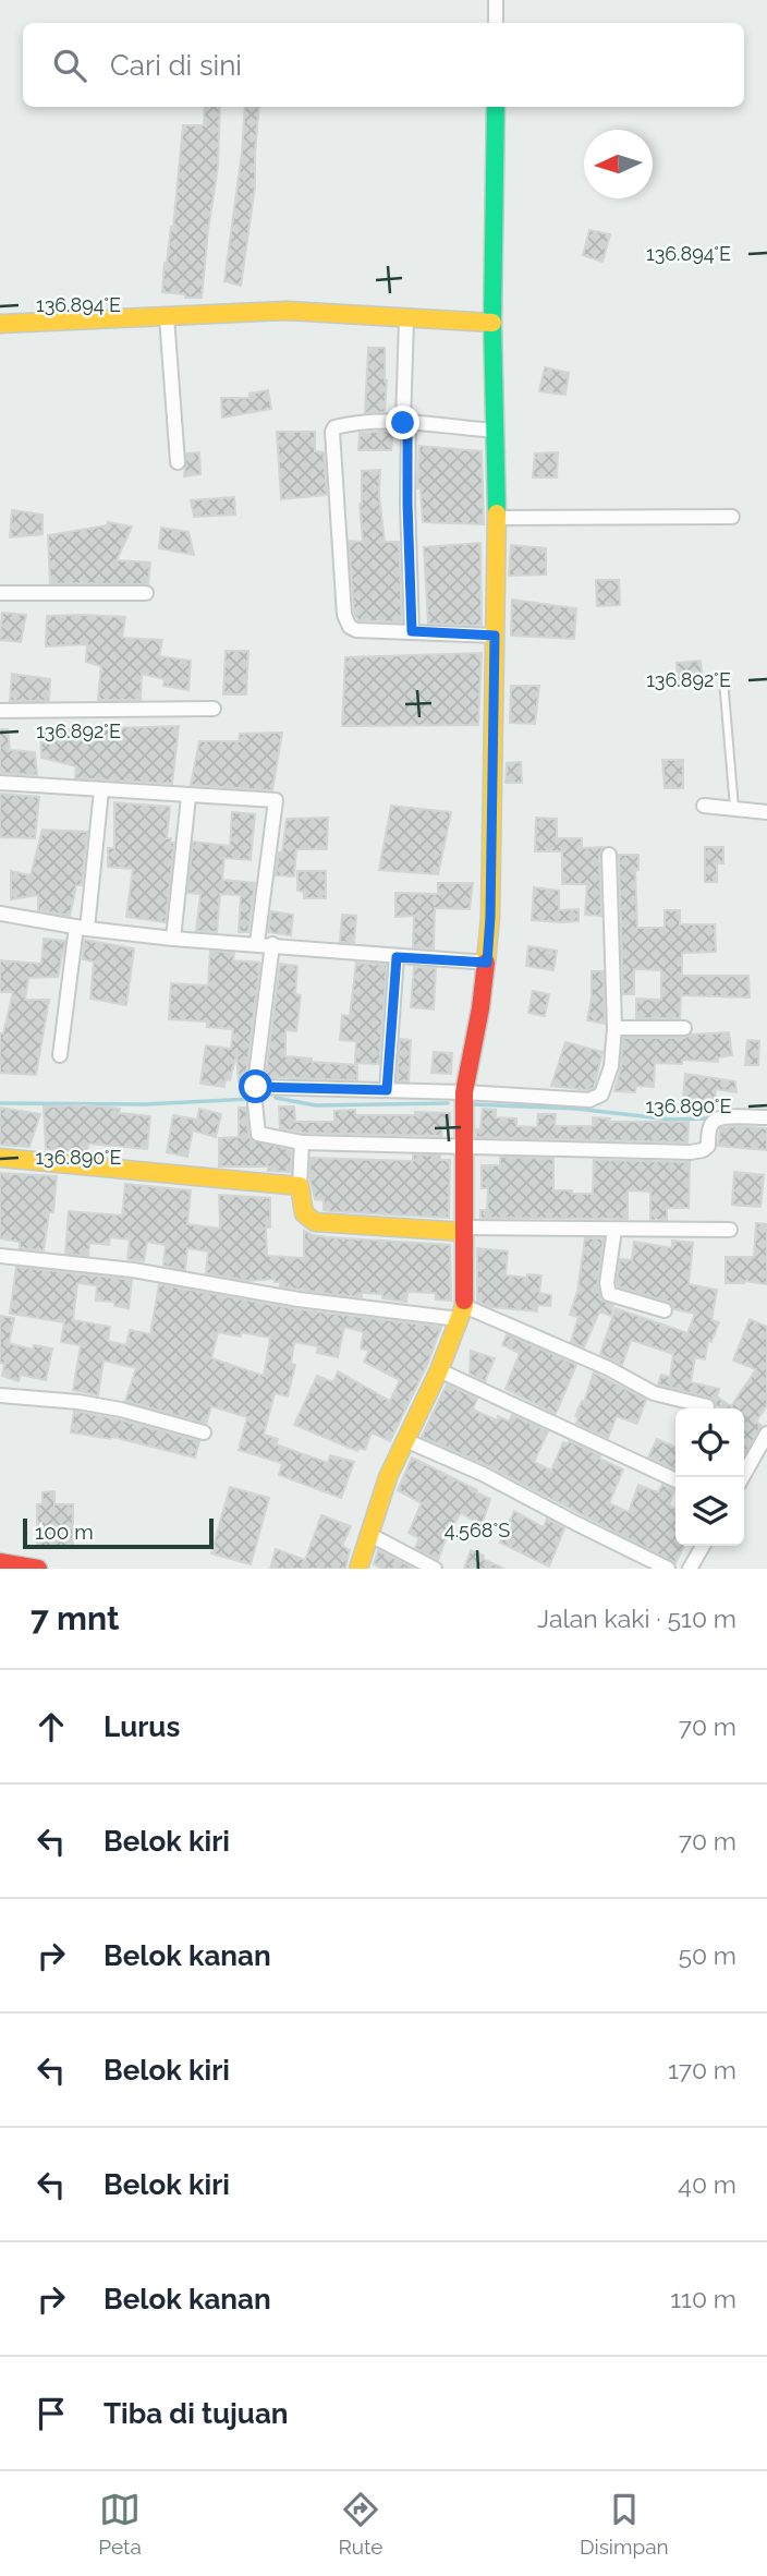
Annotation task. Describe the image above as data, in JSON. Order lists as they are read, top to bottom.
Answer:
{
  "scale_bar": "100 m",
  "north": "left",
  "page": {
    "search": "Cari di sini",
    "scale": "100 m",
    "heading": ["7 mnt", "Jalan kaki · 510 m"],
    "list": [
      ["Lurus", "70 m"],
      ["Belok kiri", "70 m"],
      ["Belok kanan", "50 m"],
      ["Belok kiri", "170 m"],
      ["Belok kiri", "40 m"],
      ["Belok kanan", "110 m"],
      "Tiba di tujuan"
    ],
    "nav": ["Peta", "Rute", "Disimpan"]
  },
  "coordinates": [
    "136.894°E",
    "136.892°E",
    "136.890°E",
    "4.568°S"
  ]
}
